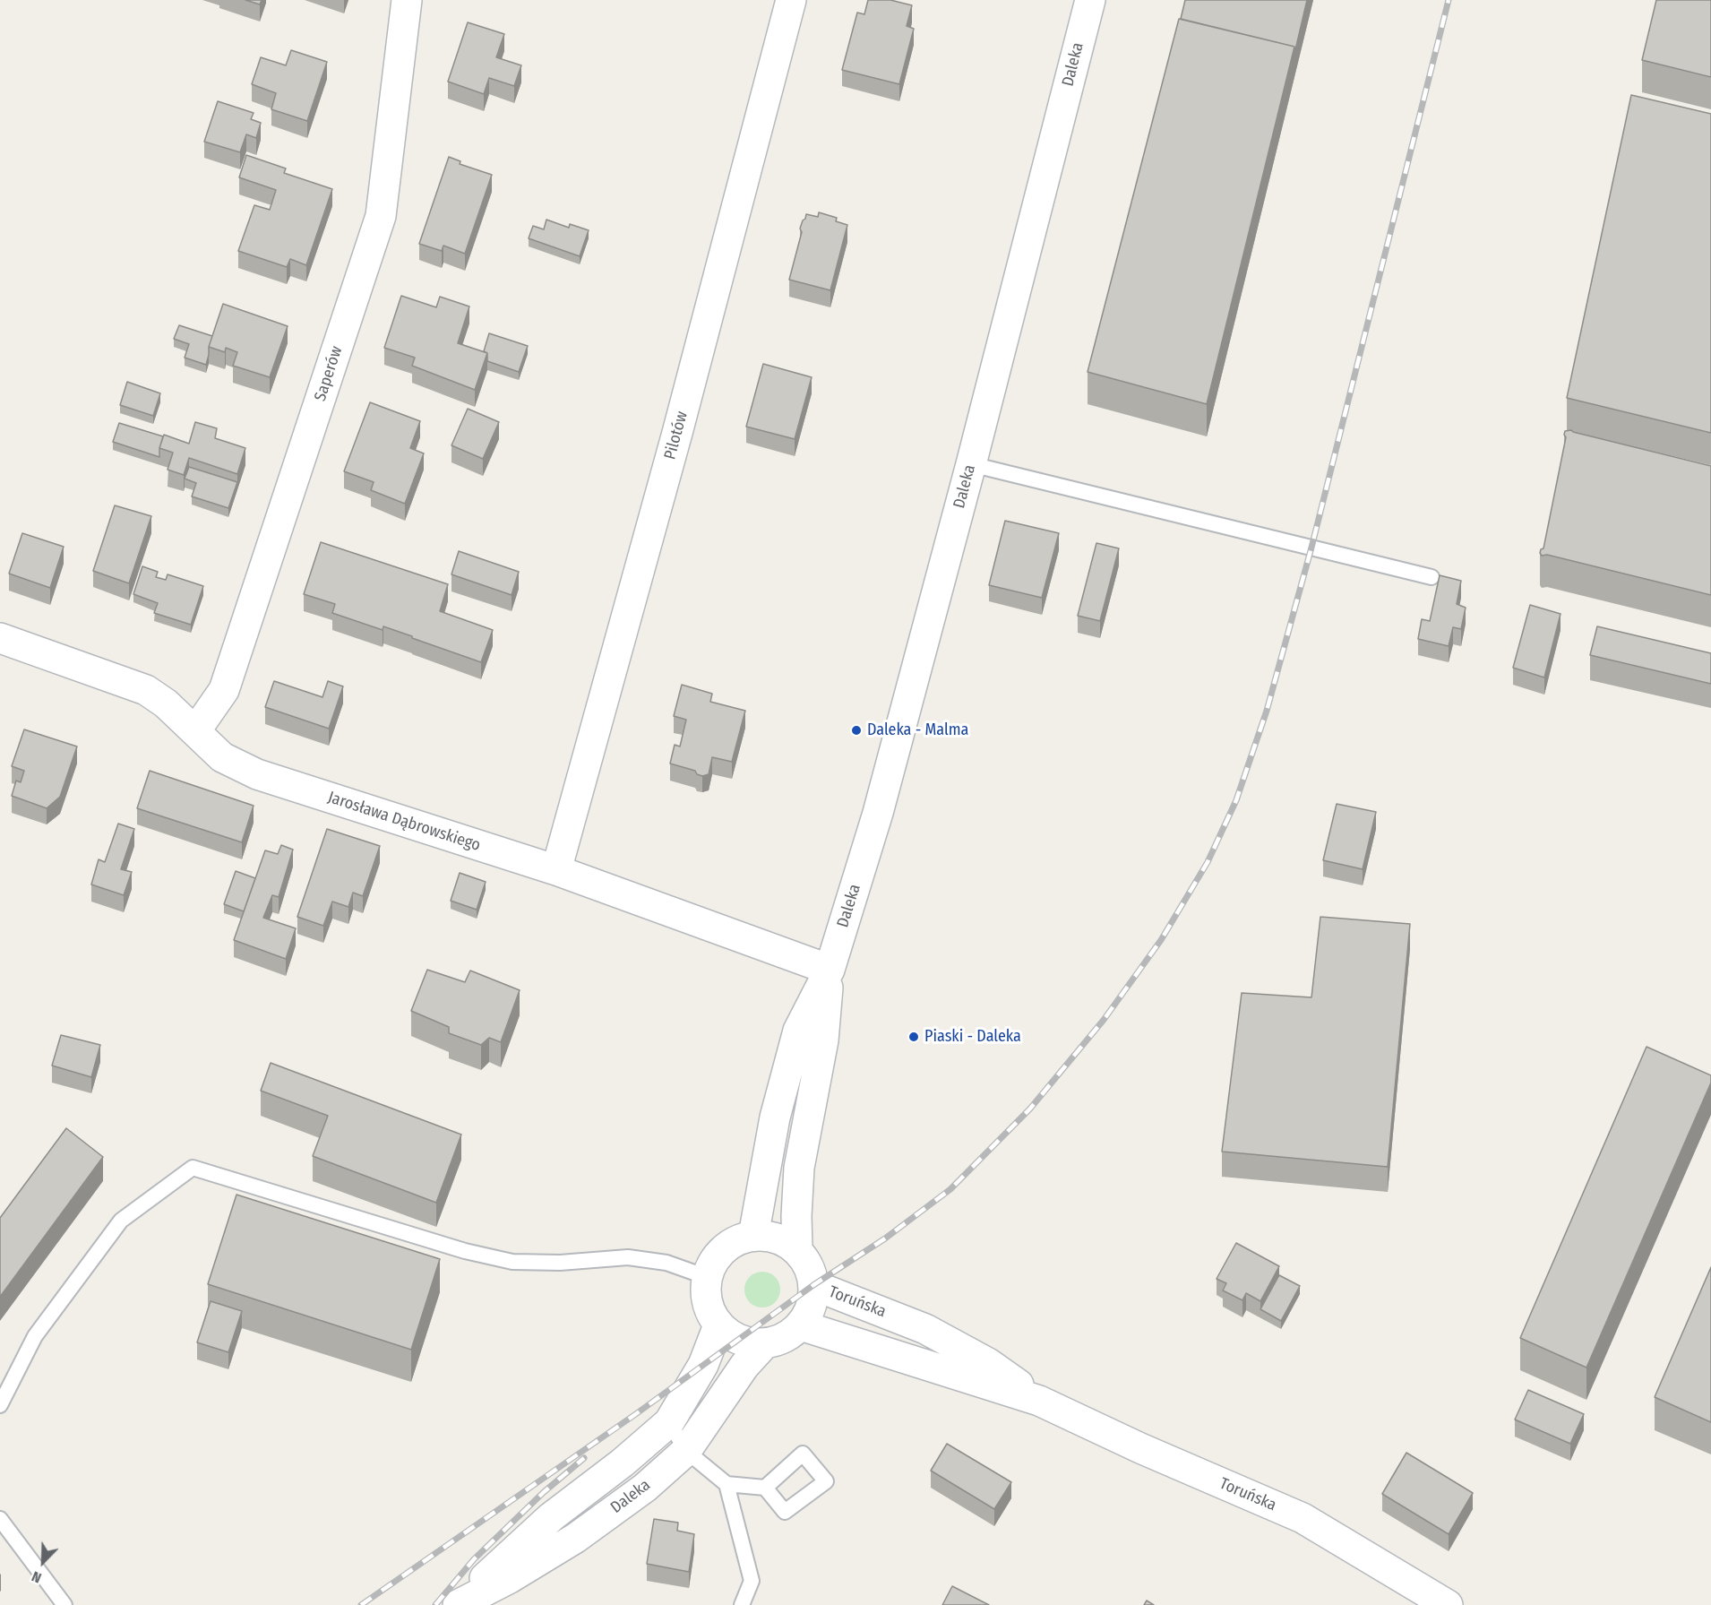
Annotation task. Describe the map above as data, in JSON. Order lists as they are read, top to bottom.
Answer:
{
  "streets": {
    "street": [
      "Daleka",
      "Saperów",
      "Pilotów",
      "Jarosława Dąbrowskiego",
      "Toruńska"
    ]
  },
  "crossings": [
    ["Daleka", "Jarosława Dąbrowskiego"],
    ["Daleka", "Toruńska"],
    ["Saperów", "Jarosława Dąbrowskiego"],
    ["Pilotów", "Jarosława Dąbrowskiego"]
  ],
  "places": ["Daleka - Malma", "Piaski - Daleka"],
  "north": "bottom left"
}
